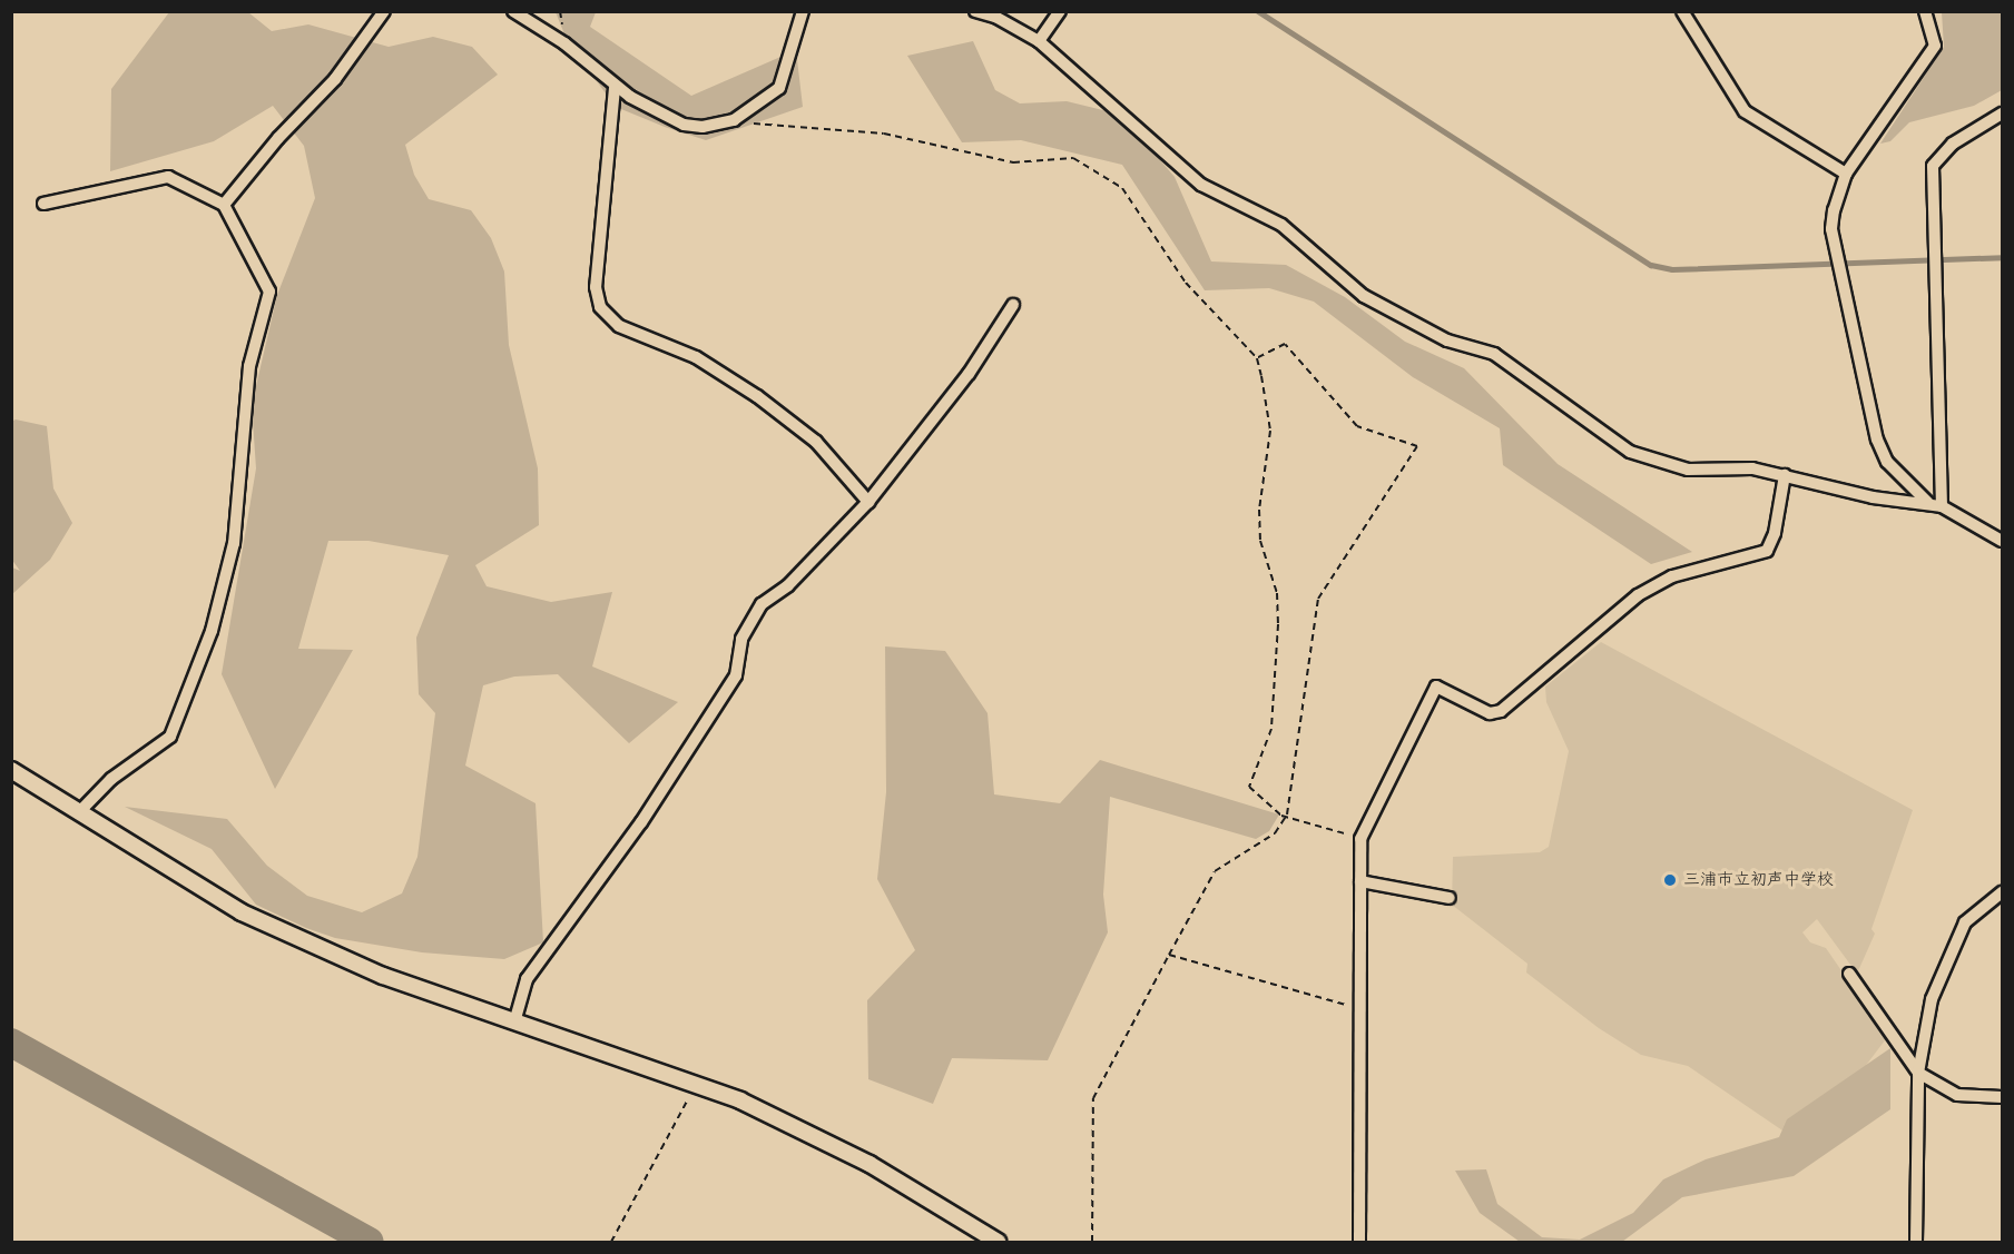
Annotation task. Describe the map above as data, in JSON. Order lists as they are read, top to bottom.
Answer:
{
  "places": ["三浦市立初声中学校"]
}
